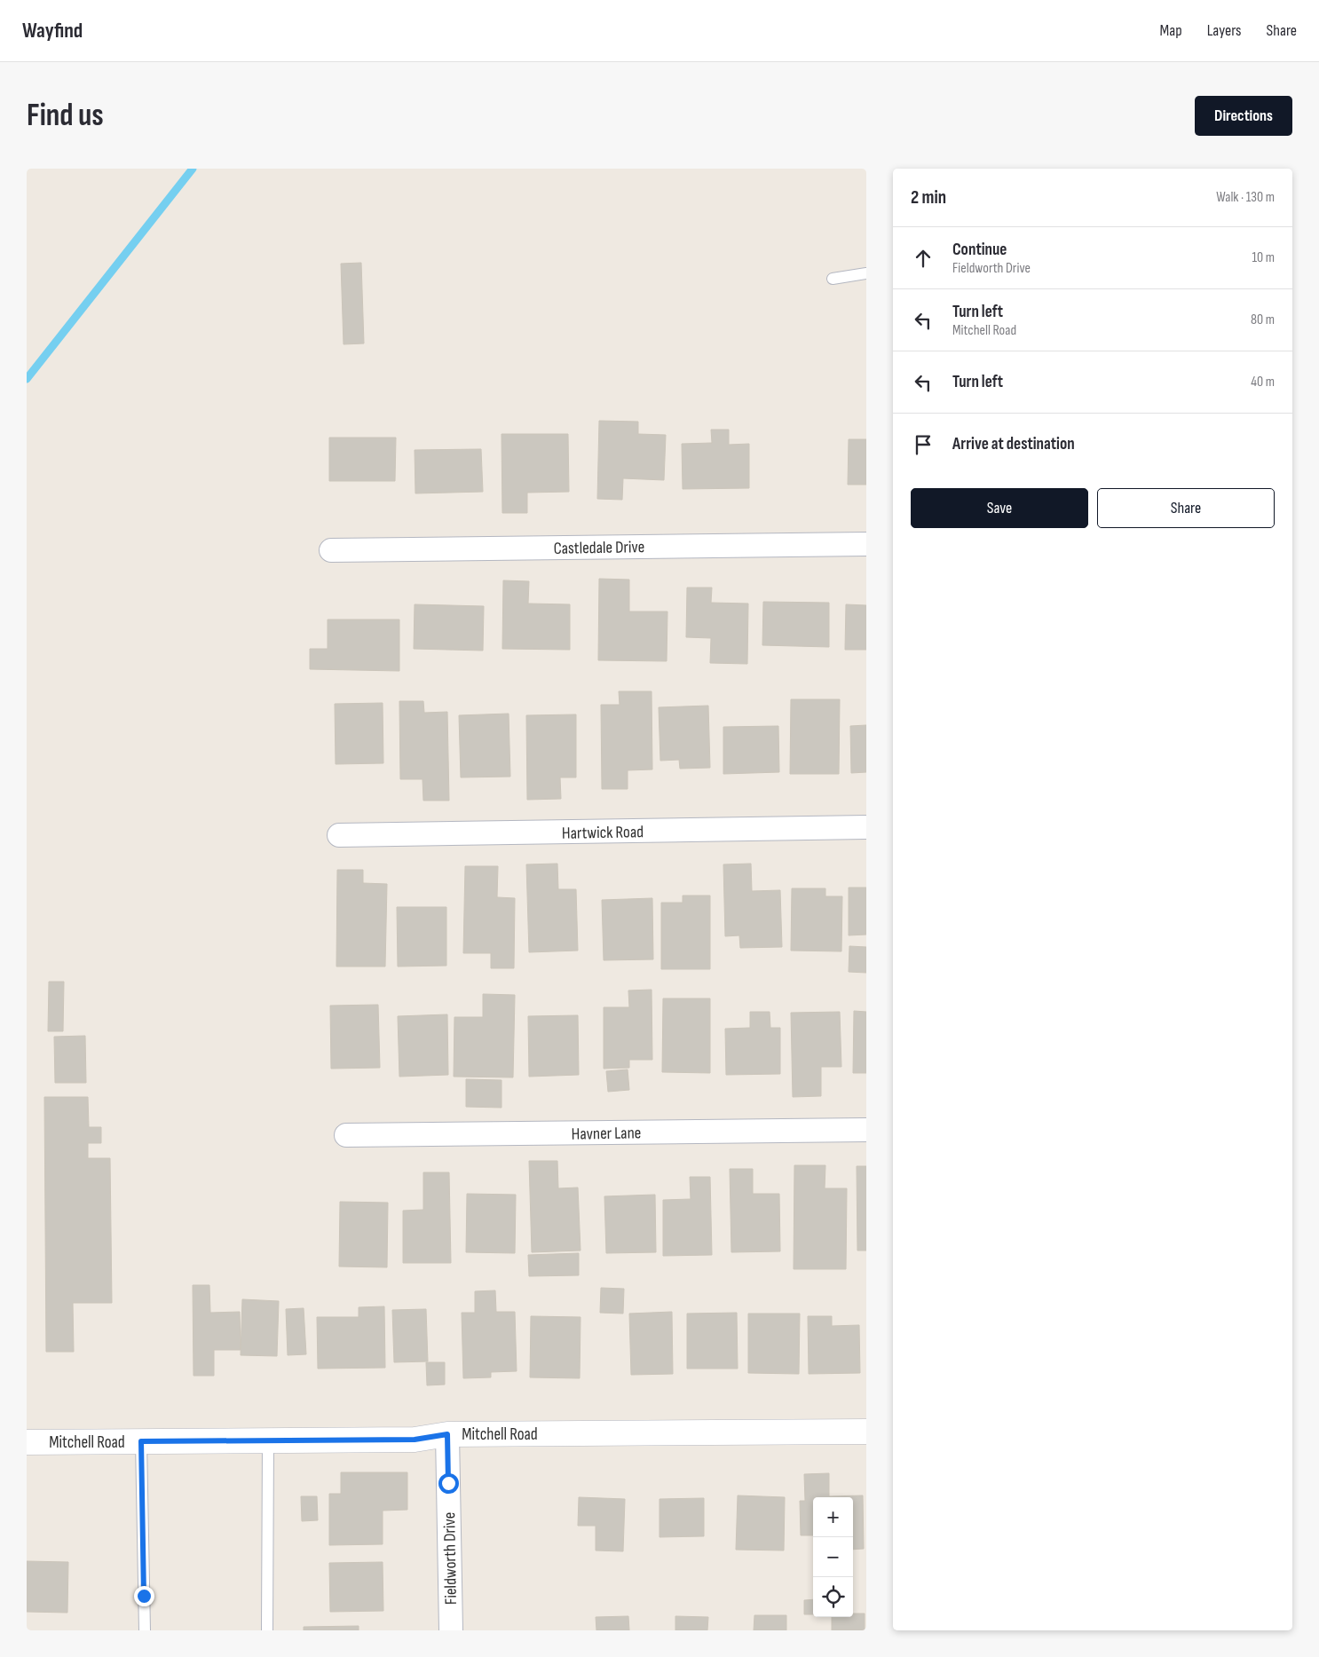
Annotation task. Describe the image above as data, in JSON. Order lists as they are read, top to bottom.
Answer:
{
  "streets": {
    "street": [
      "Castledale Drive",
      "Hartwick Road",
      "Havner Lane",
      "Mitchell Road",
      "Fieldworth Drive"
    ]
  },
  "crossings": [
    ["Mitchell Road", "Fieldworth Drive"]
  ],
  "page": {
    "header": "Wayfind",
    "nav": ["Map", "Layers", "Share"],
    "buttons": [
      "Directions",
      ["Save", "Share"]
    ],
    "title": "Find us",
    "heading": ["2 min", "Walk · 130 m"],
    "list": [
      ["Continue", "Fieldworth Drive", "10 m"],
      ["Turn left", "Mitchell Road", "80 m"],
      ["Turn left", "40 m"],
      "Arrive at destination"
    ],
    "map_buttons": ["+", "−"]
  }
}
